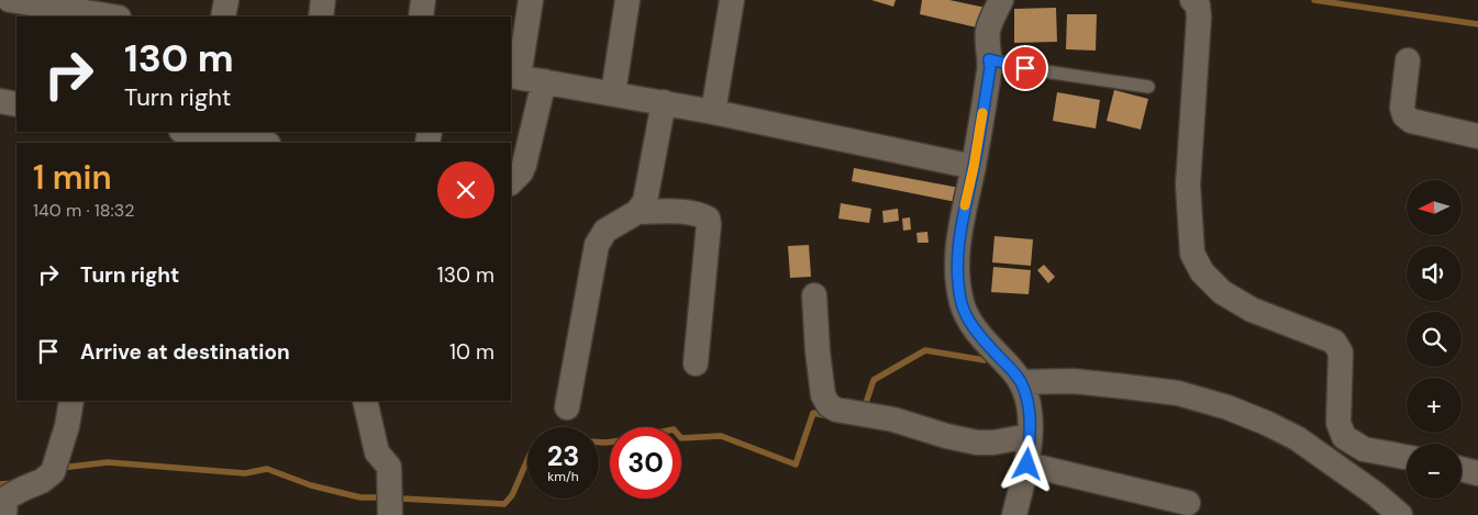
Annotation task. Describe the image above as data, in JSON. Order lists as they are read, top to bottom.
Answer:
{
  "north": "left",
  "page": {
    "turn": ["130 m", "Turn right"],
    "heading": ["1 min", "140 m · 18:32"],
    "map_buttons": ["+", "−"],
    "list": [
      {
        "name": "Turn right",
        "value": "130 m"
      },
      {
        "name": "Arrive at destination",
        "value": "10 m"
      }
    ],
    "speed": "23 km/h",
    "limit": "30"
  }
}
